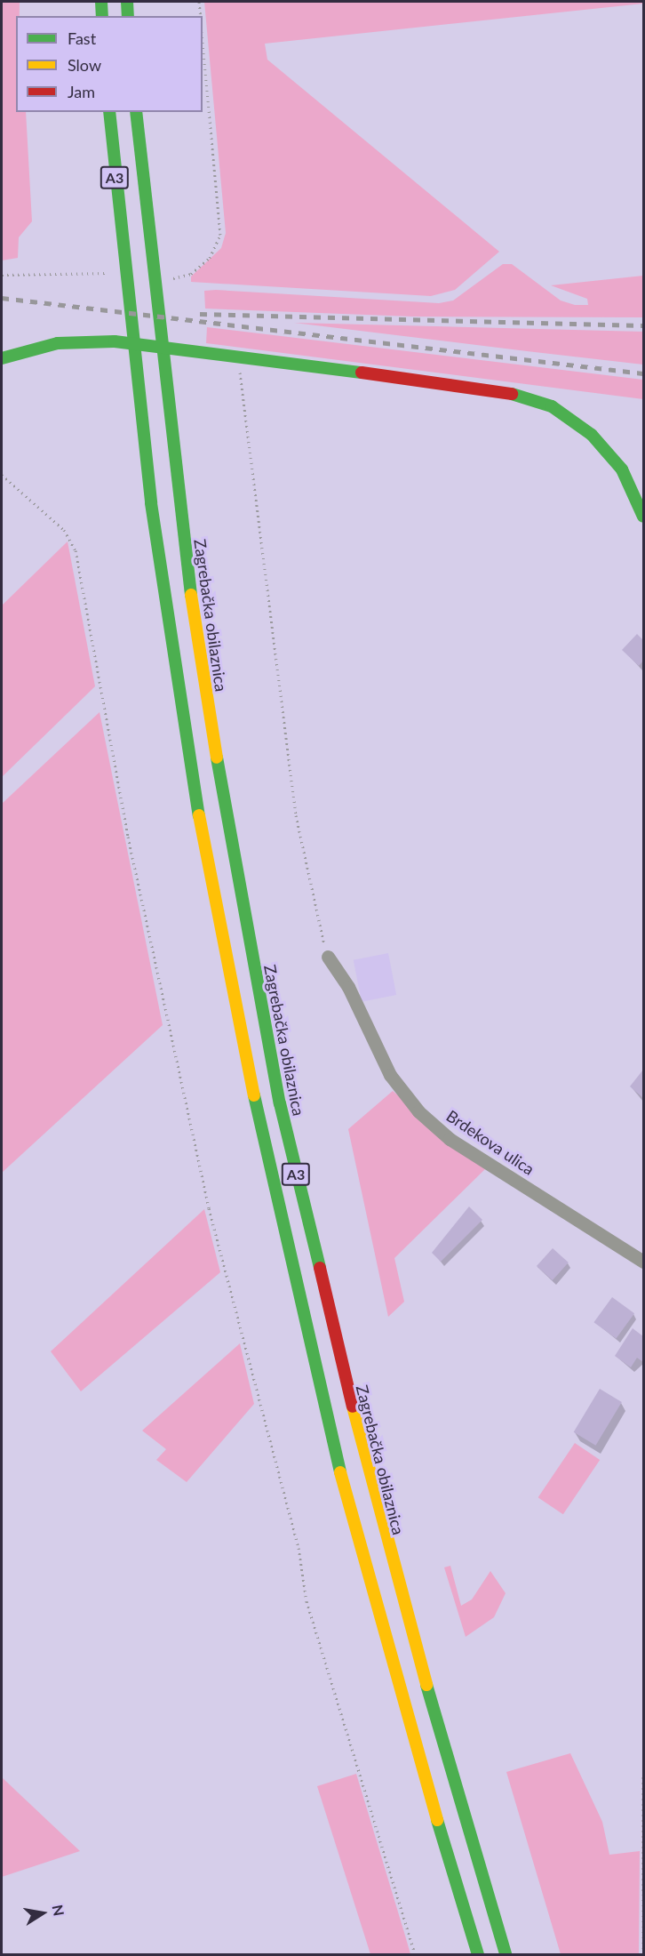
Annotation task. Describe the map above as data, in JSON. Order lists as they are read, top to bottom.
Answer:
{
  "streets": {
    "main road": ["A3", "Zagrebačka obilaznica"],
    "street": ["Brdekova ulica"]
  },
  "legend": ["Fast", "Slow", "Jam"],
  "north": "right"
}
